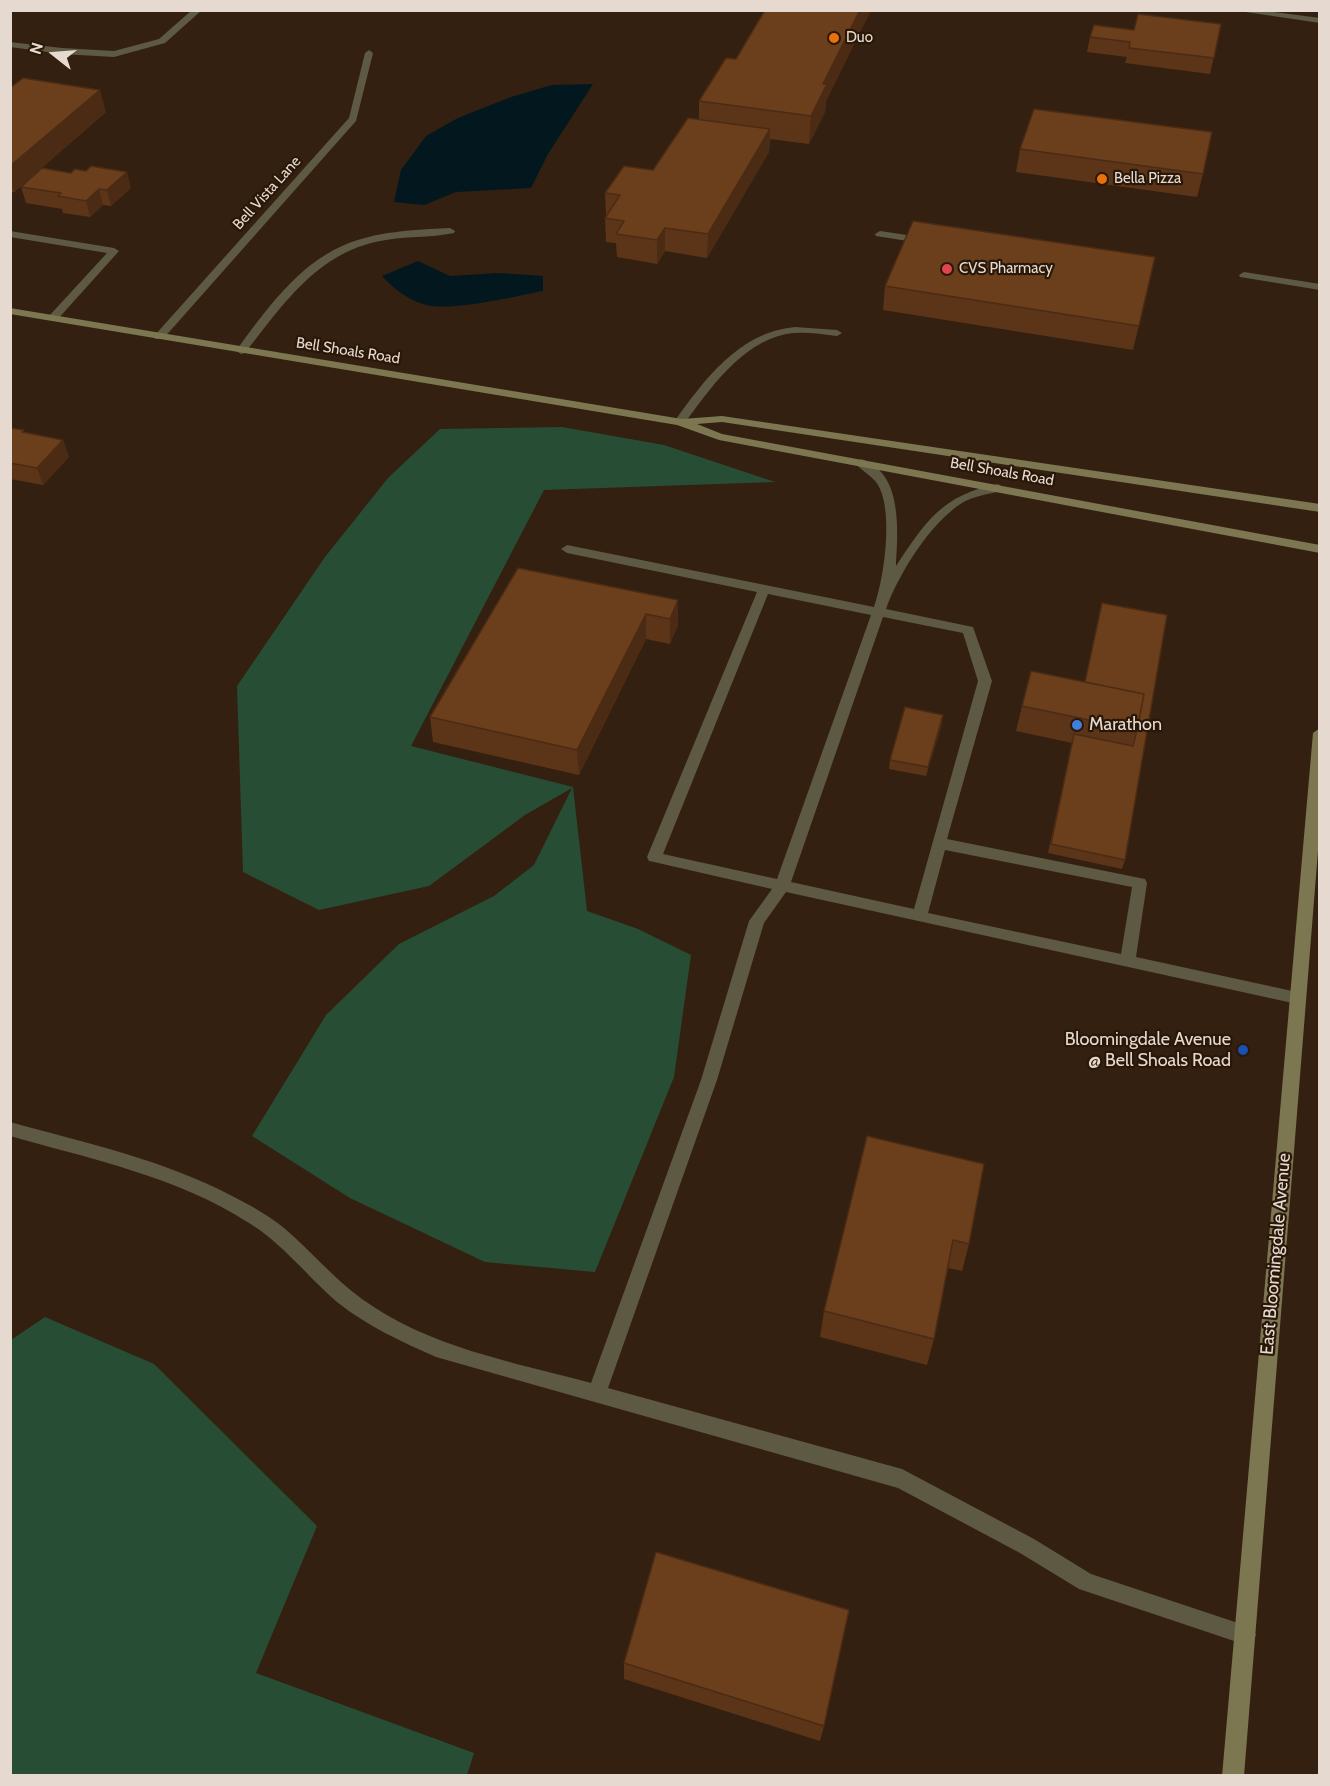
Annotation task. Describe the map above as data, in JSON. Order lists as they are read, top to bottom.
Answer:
{
  "streets": {
    "main road": ["Bell Shoals Road", "East Bloomingdale Avenue"],
    "street": ["Bell Vista Lane"]
  },
  "crossings": [
    ["Bell Vista Lane", "Bell Shoals Road"]
  ],
  "places": [
    "Duo",
    "Bella Pizza",
    "CVS Pharmacy",
    "Marathon",
    "Bloomingdale Avenue @ Bell Shoals Road"
  ],
  "north": "left"
}
